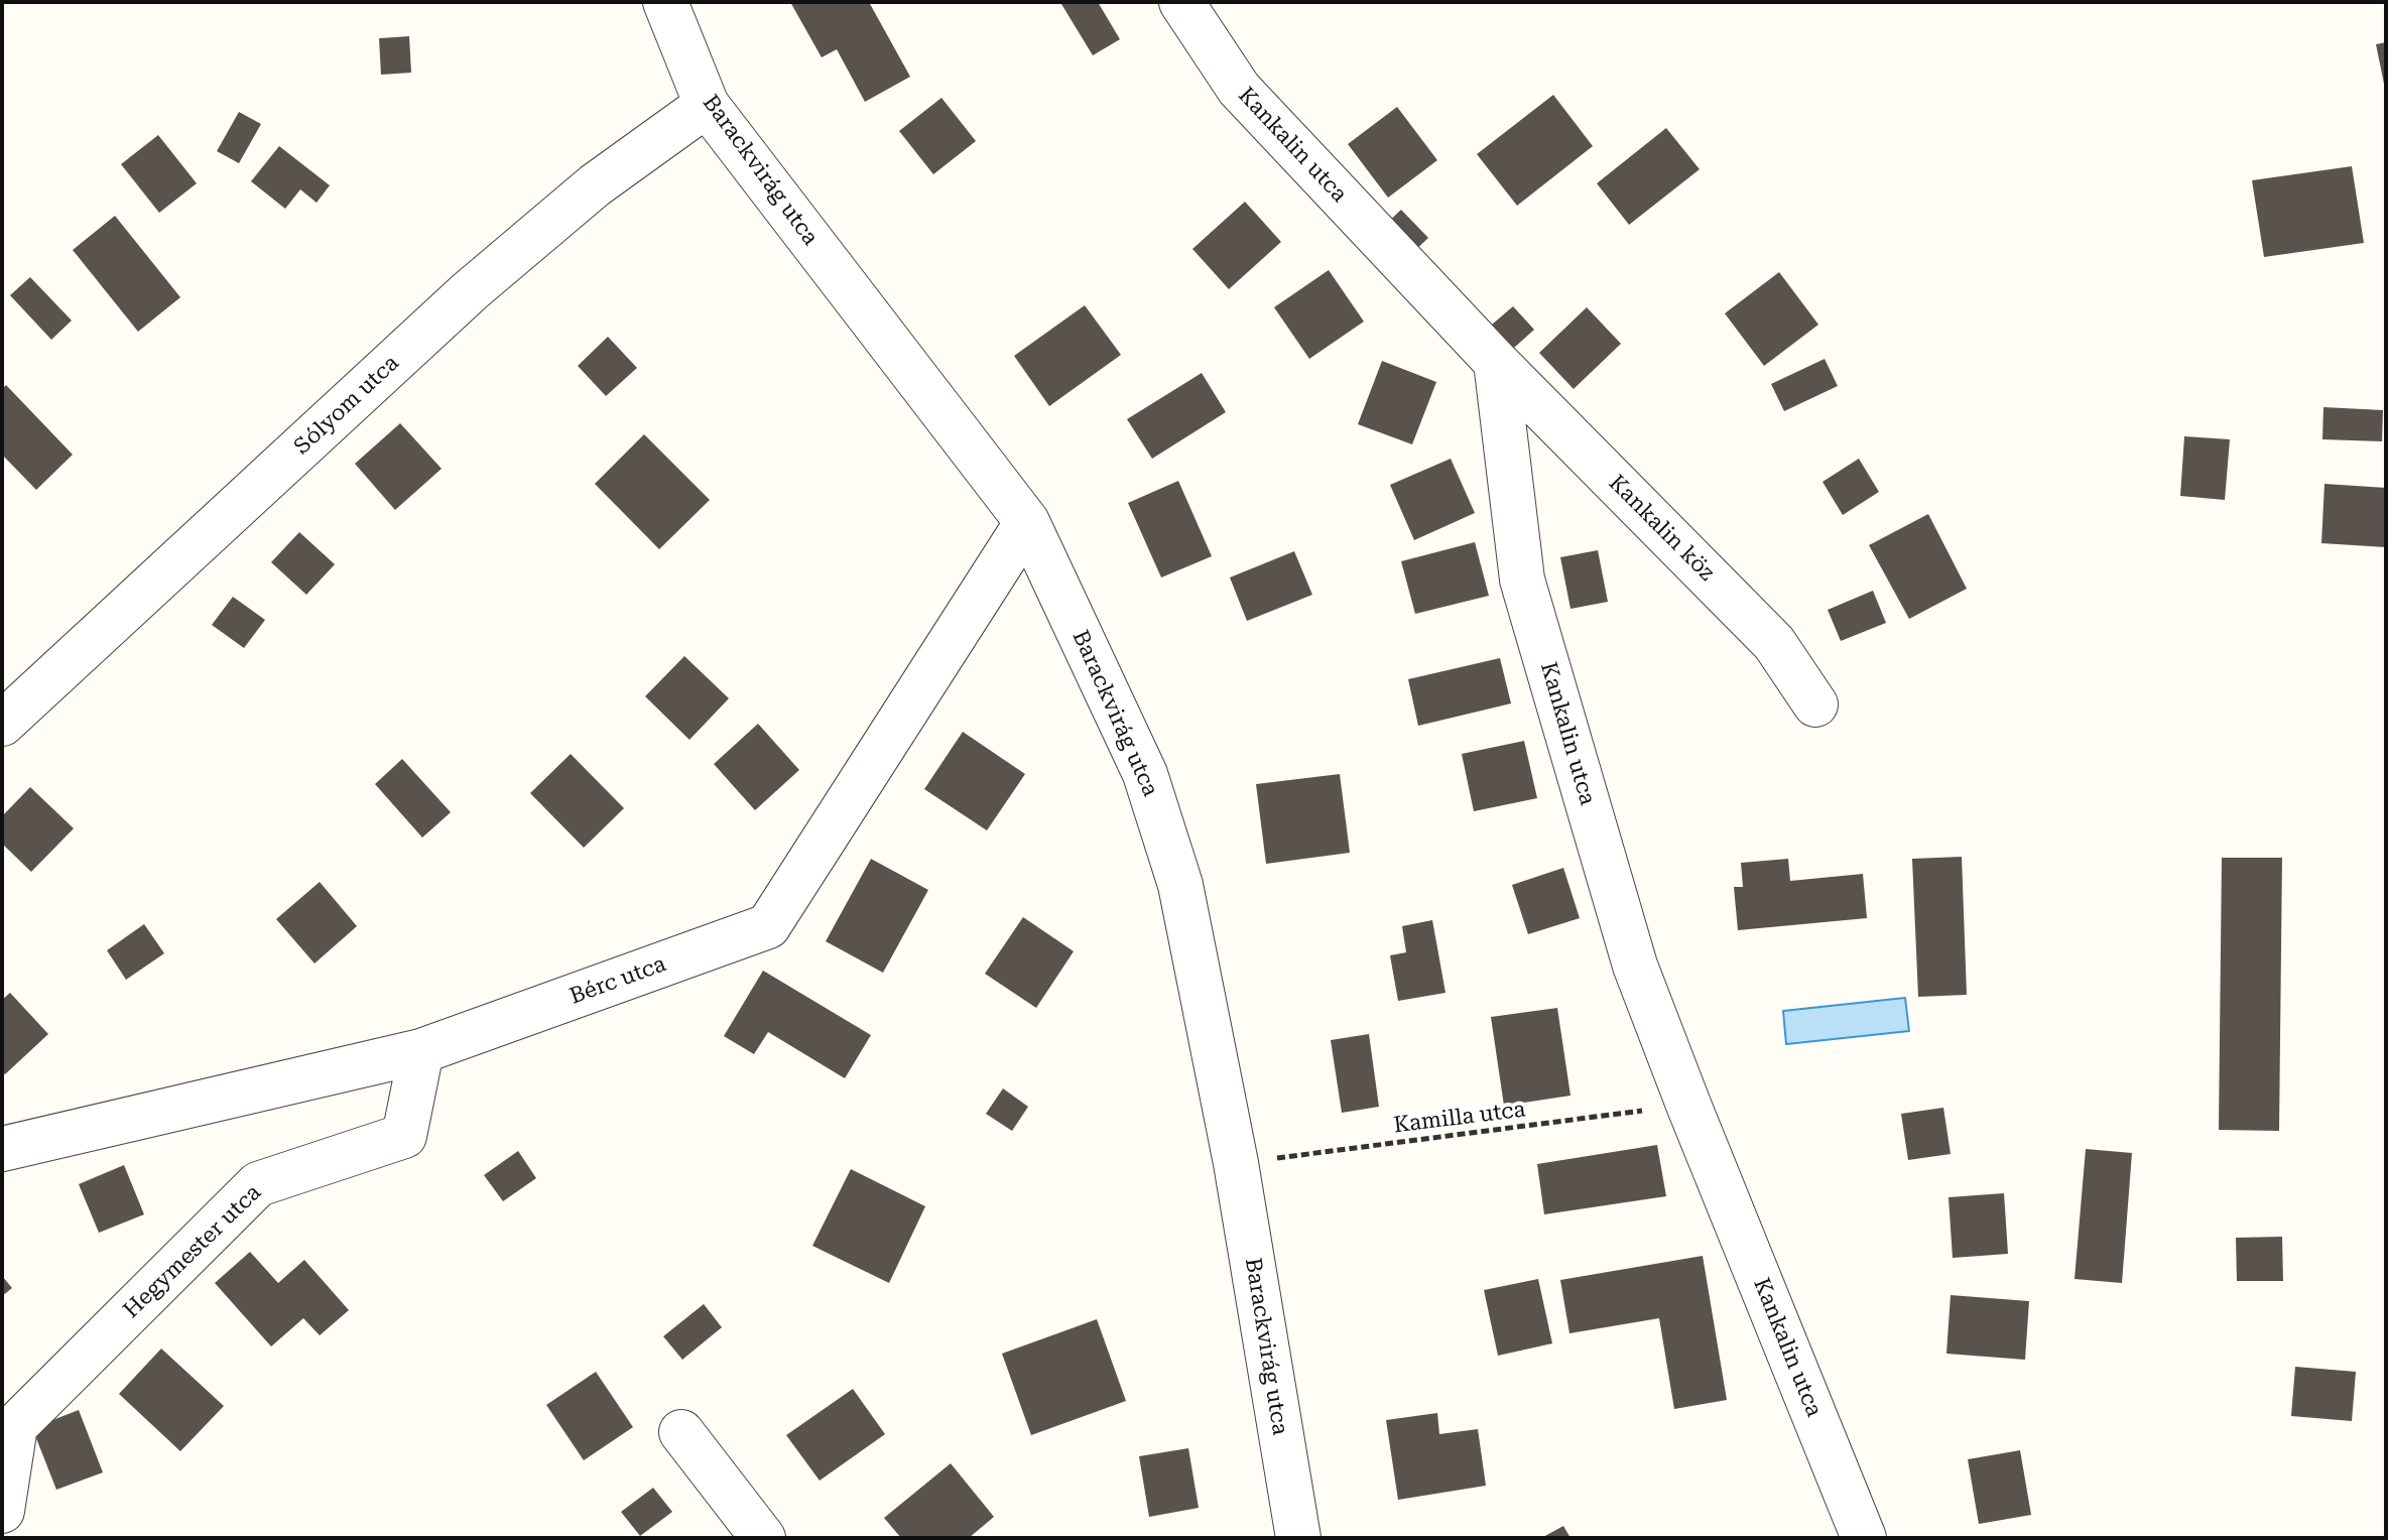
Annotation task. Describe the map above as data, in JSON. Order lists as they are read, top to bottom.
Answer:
{
  "streets": {
    "street": [
      "Kankalin utca",
      "Barackvirág utca",
      "Sólyom utca",
      "Kankalin köz",
      "Bérc utca",
      "Hegymester utca"
    ],
    "path": ["Kamilla utca"]
  },
  "crossings": [
    ["Kankalin utca", "Kankalin köz"],
    ["Kankalin utca", "Kamilla utca"],
    ["Barackvirág utca", "Sólyom utca"],
    ["Barackvirág utca", "Bérc utca"],
    ["Barackvirág utca", "Kamilla utca"],
    ["Bérc utca", "Hegymester utca"]
  ]
}
